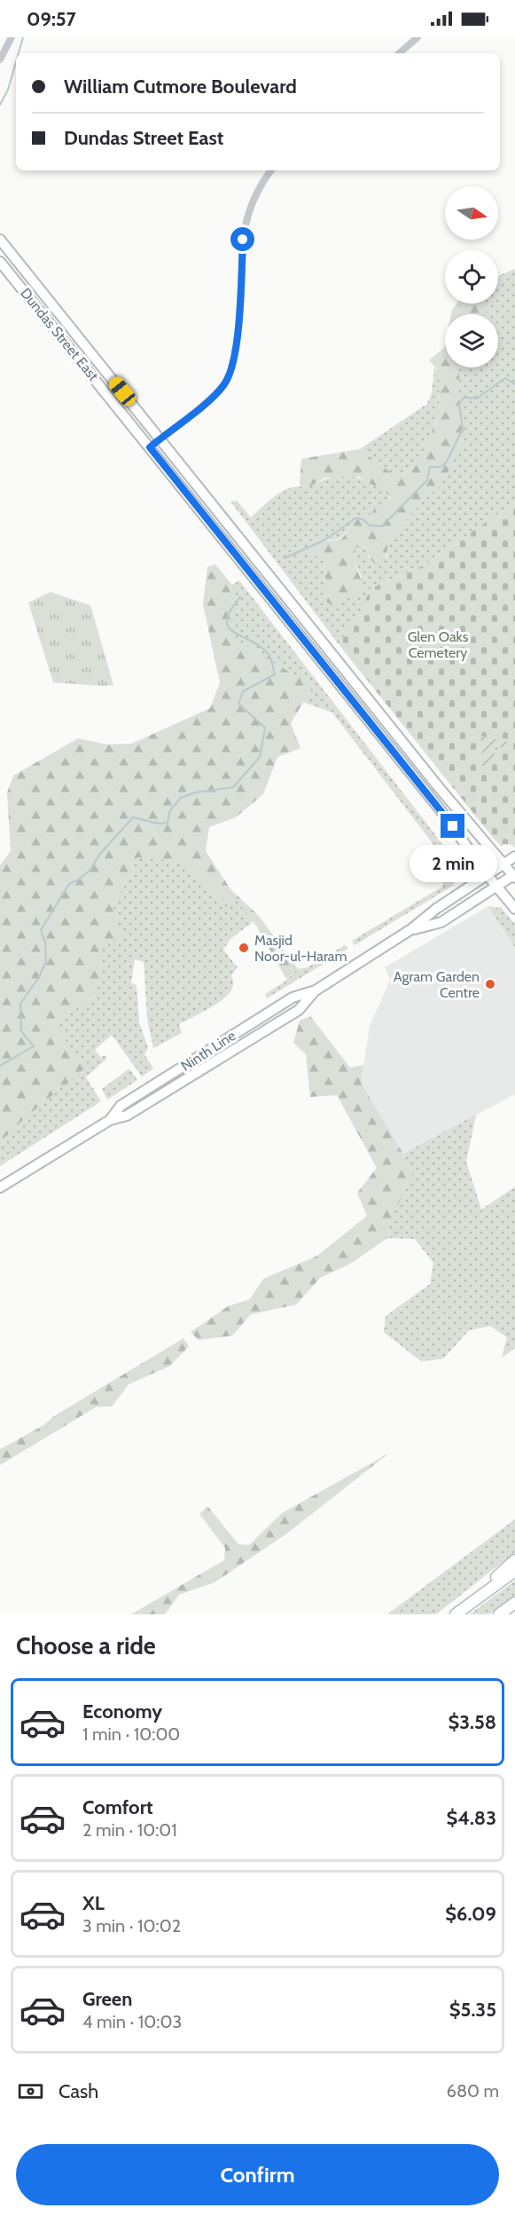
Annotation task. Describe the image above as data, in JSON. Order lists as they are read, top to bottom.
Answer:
{
  "streets": {
    "main road": ["Dundas Street East", "Ninth Line"]
  },
  "crossings": [
    ["Dundas Street East", "Ninth Line"]
  ],
  "parks": ["Glen Oaks Cemetery"],
  "places": ["Masjid Noor-ul-Haram", "Agram Garden Centre"],
  "north": "right",
  "page": {
    "status": "09:57",
    "banner": ["William Cutmore Boulevard", "Dundas Street East"],
    "bubble": "2 min",
    "heading": "Choose a ride",
    "list": [
      {
        "name": "Economy",
        "note": "1 min · 10:00",
        "value": "$3.58"
      },
      {
        "name": "Comfort",
        "note": "2 min · 10:01",
        "value": "$4.83"
      },
      {
        "name": "XL",
        "note": "3 min · 10:02",
        "value": "$6.09"
      },
      {
        "name": "Green",
        "note": "4 min · 10:03",
        "value": "$5.35"
      }
    ],
    "pay": ["Cash", "680 m"],
    "buttons": "Confirm"
  }
}
